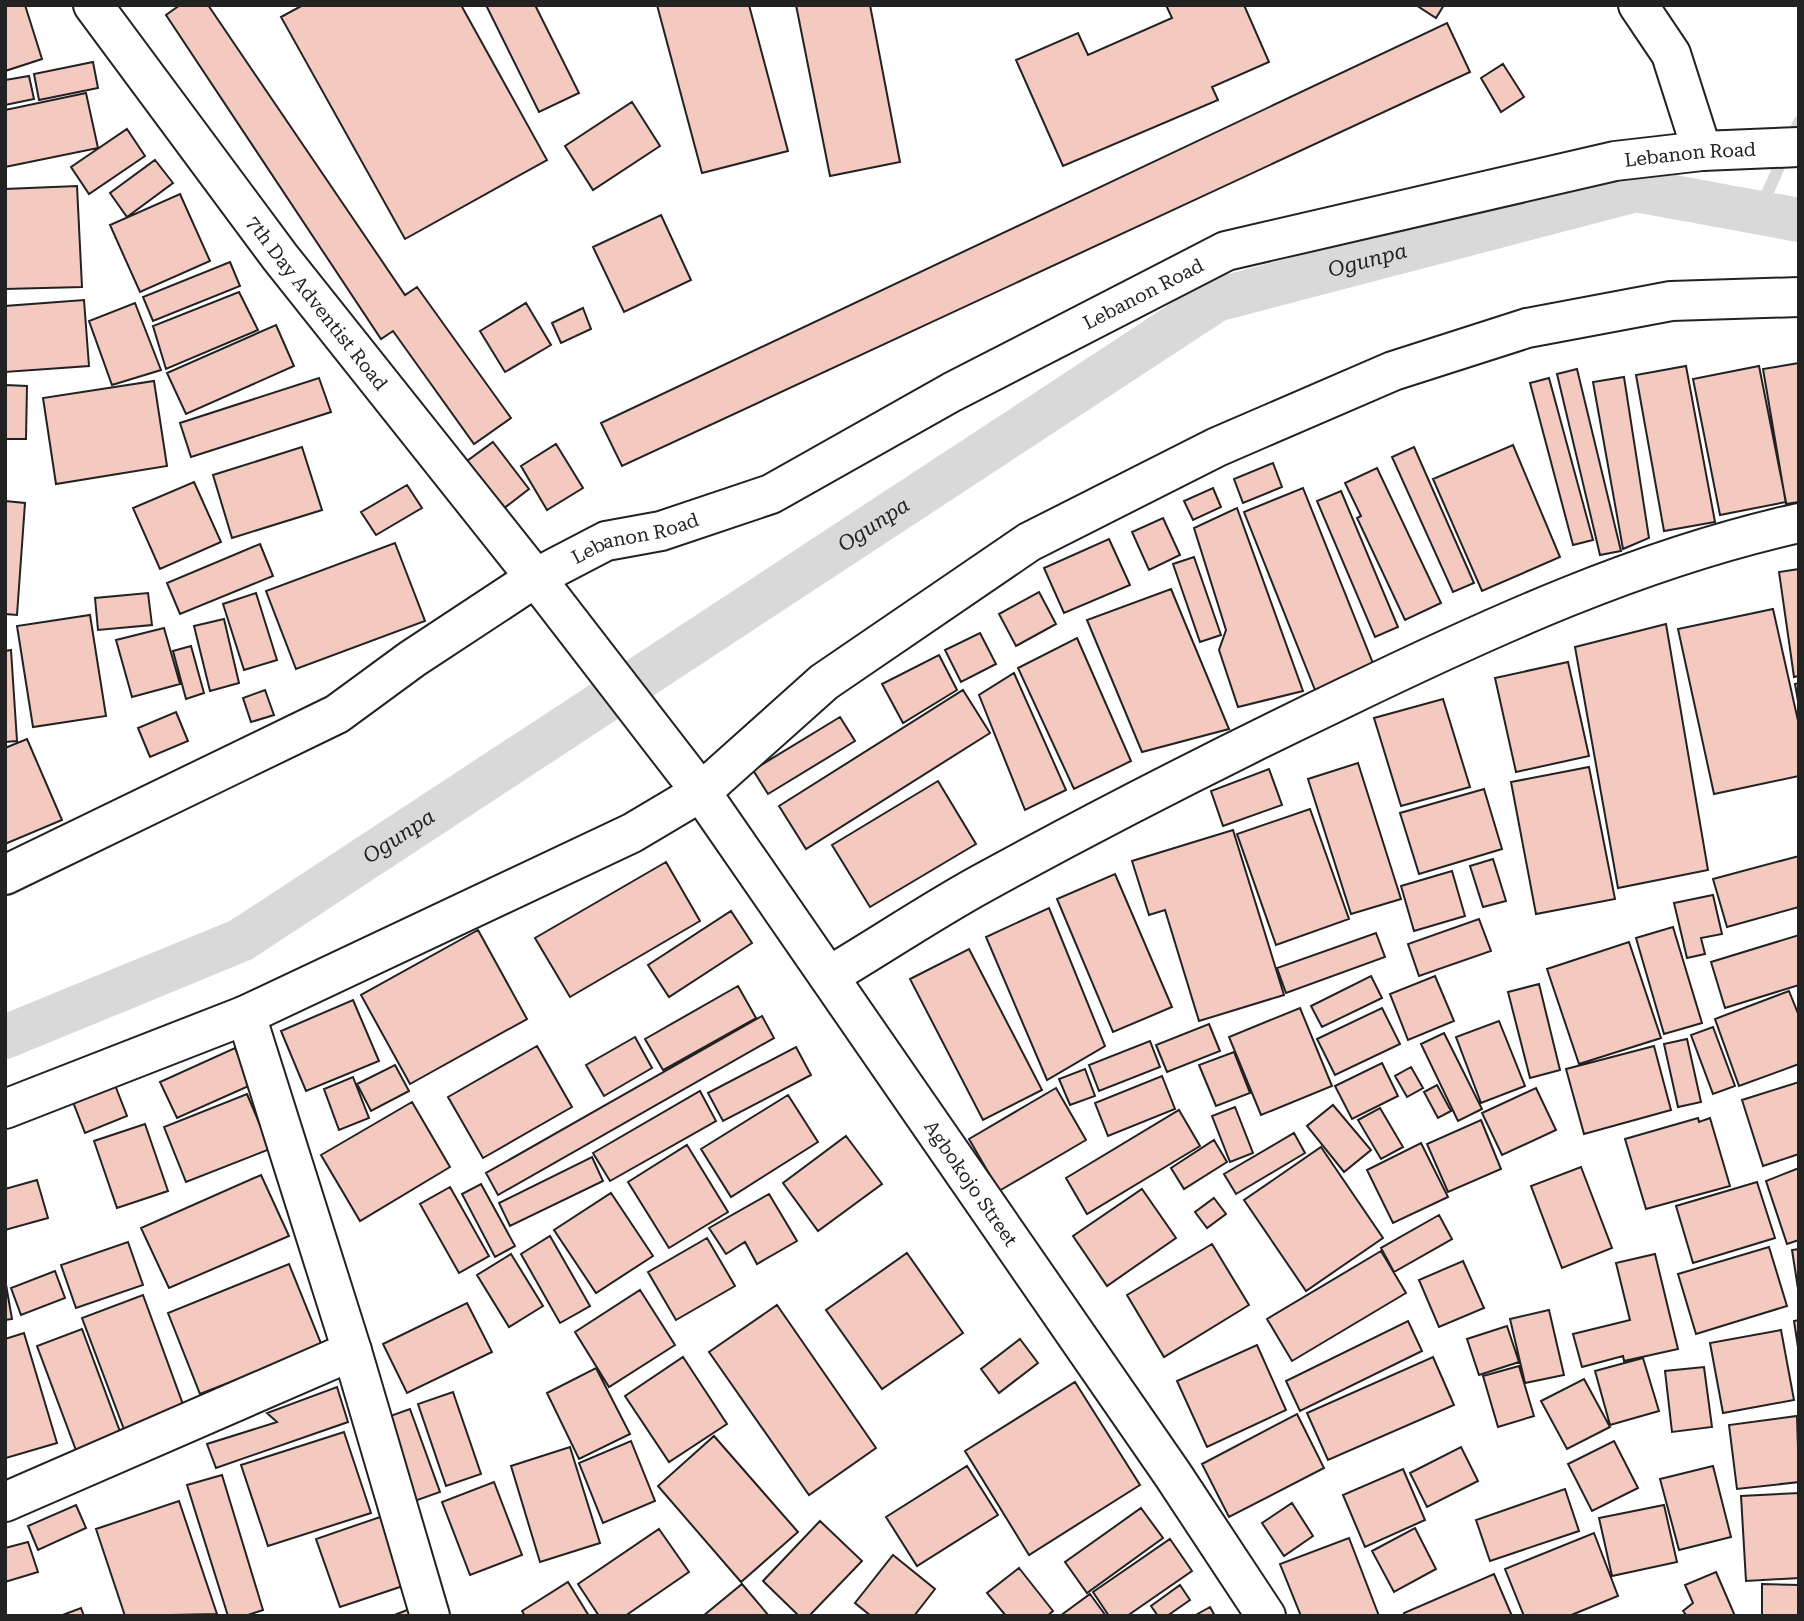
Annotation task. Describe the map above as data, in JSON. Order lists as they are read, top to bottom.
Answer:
{
  "streets": {
    "street": ["Lebanon Road", "7th Day Adventist Road", "Agbokojo Street"]
  },
  "crossings": [
    ["Lebanon Road", "7th Day Adventist Road"],
    ["7th Day Adventist Road", "Agbokojo Street"]
  ],
  "water": ["Ogunpa"]
}
